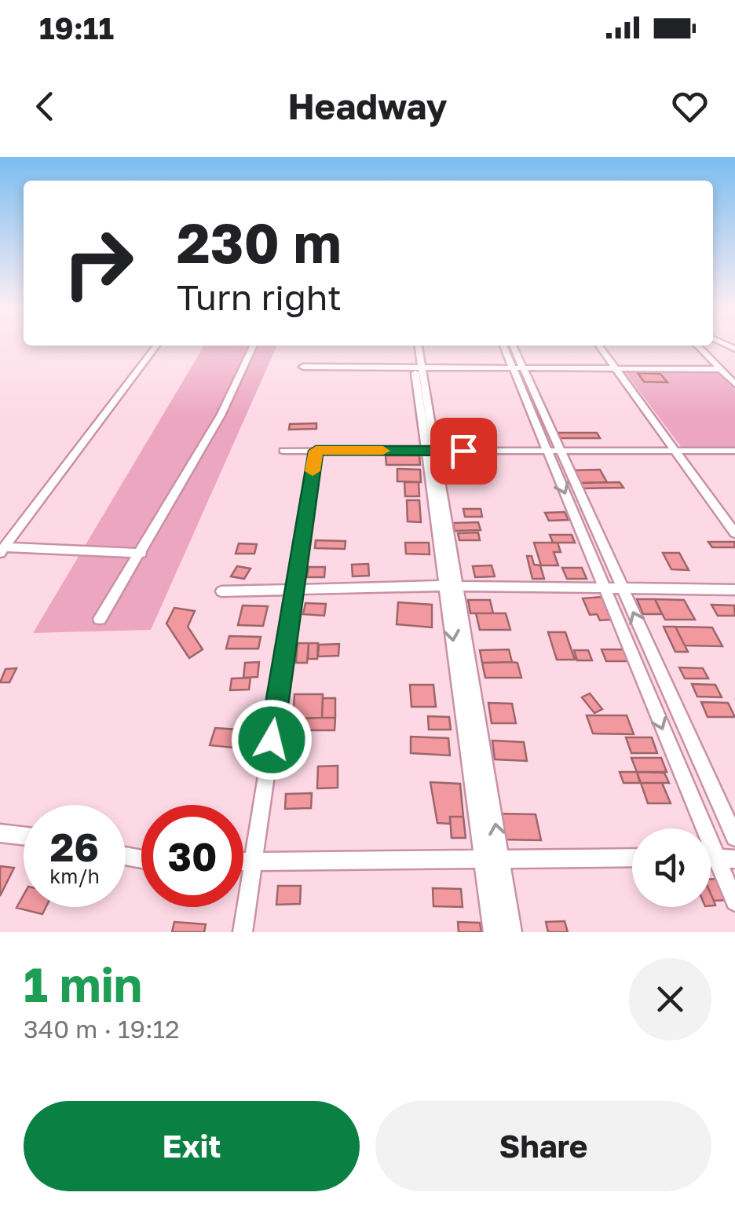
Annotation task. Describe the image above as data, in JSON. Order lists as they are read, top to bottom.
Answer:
{
  "page": {
    "status": "19:11",
    "header": "Headway",
    "turn": ["230 m", "Turn right"],
    "speed": "26 km/h",
    "limit": "30",
    "heading": ["1 min", "340 m · 19:12"],
    "buttons": ["Exit", "Share"]
  }
}
